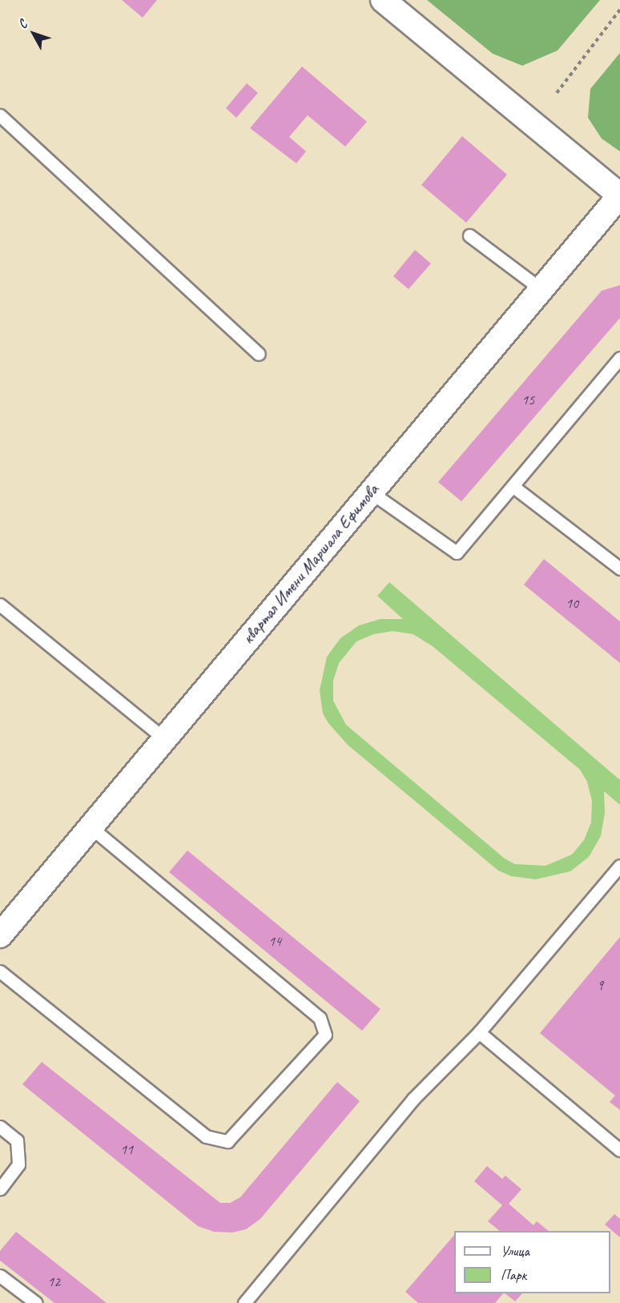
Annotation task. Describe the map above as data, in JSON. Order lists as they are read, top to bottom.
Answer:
{
  "streets": {
    "street": ["квартал Имени Маршала Ефимова"]
  },
  "house_numbers": [
    "15",
    "10",
    "14",
    "9",
    "11",
    "12"
  ],
  "legend": ["Улица", "Парк"],
  "north": "top left"
}
